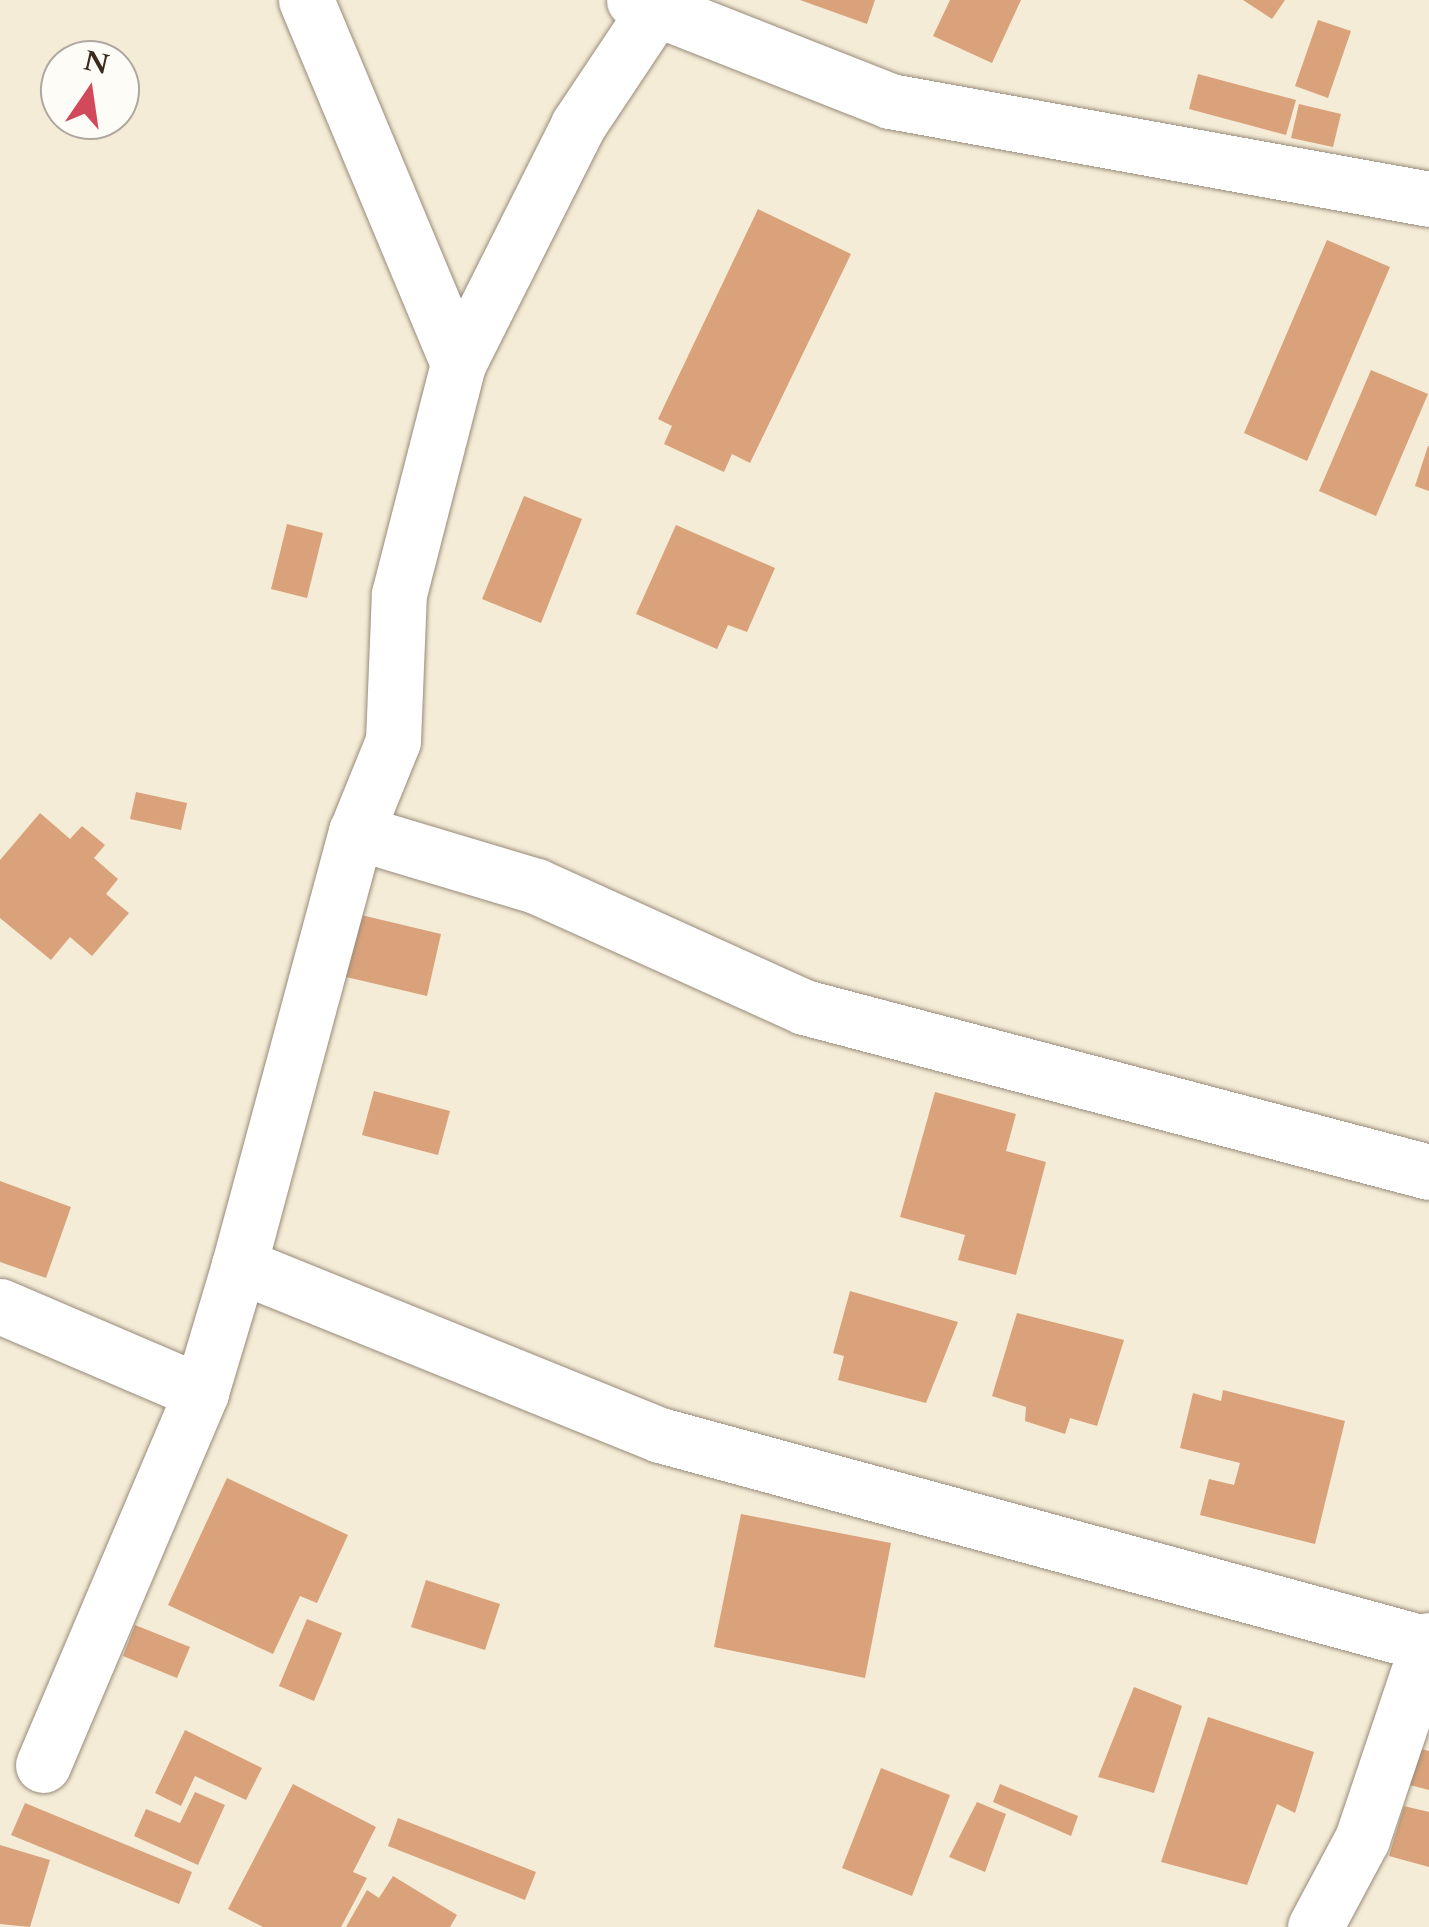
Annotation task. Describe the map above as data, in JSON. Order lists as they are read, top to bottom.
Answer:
{
  "north": "top"
}
